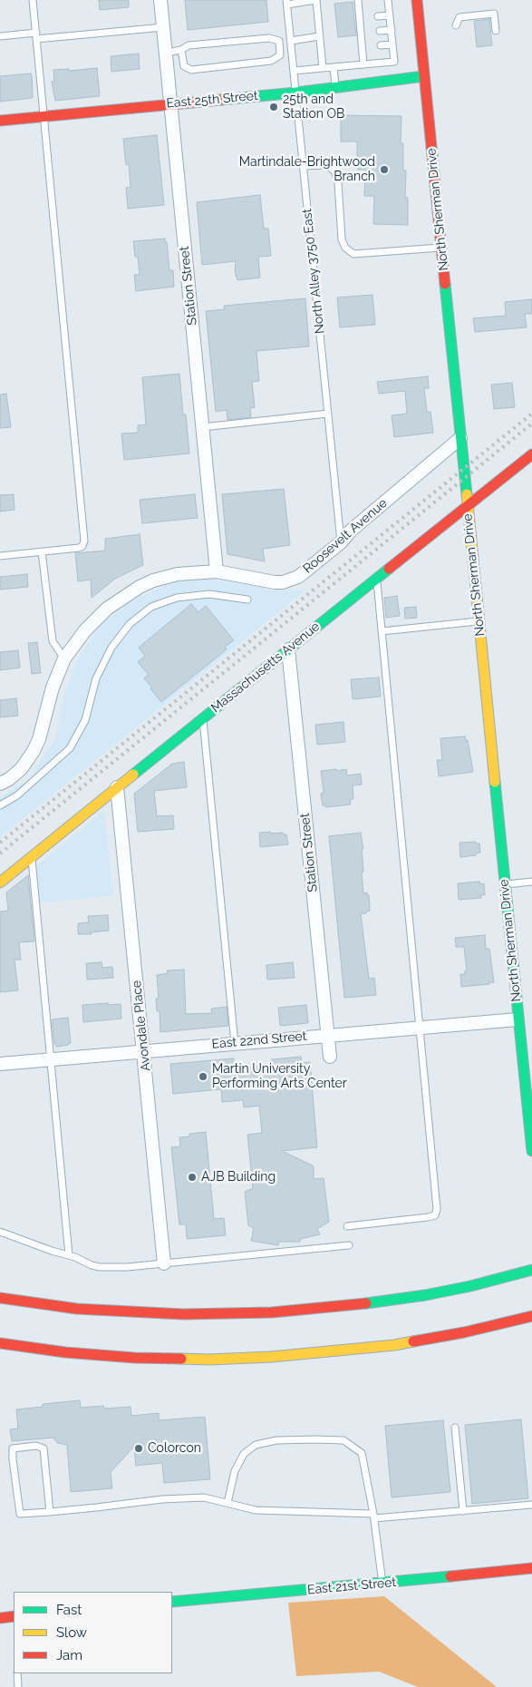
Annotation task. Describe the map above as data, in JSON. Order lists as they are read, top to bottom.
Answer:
{
  "streets": {
    "main road": [
      "East 25th Street",
      "North Sherman Drive",
      "Massachusetts Avenue",
      "East 21st Street"
    ],
    "street": [
      "Station Street",
      "Roosevelt Avenue",
      "Avondale Place",
      "East 22nd Street"
    ],
    "lane": ["North Alley 3750 East"]
  },
  "crossings": [
    ["East 25th Street", "North Sherman Drive"],
    ["East 25th Street", "North Alley 3750 East"],
    ["East 25th Street", "Station Street"],
    ["North Sherman Drive", "Roosevelt Avenue"],
    ["North Sherman Drive", "Massachusetts Avenue"],
    ["North Sherman Drive", "East 22nd Street"],
    ["North Alley 3750 East", "Roosevelt Avenue"],
    ["Station Street", "Roosevelt Avenue"],
    ["Station Street", "Massachusetts Avenue"],
    ["Station Street", "East 22nd Street"],
    ["Massachusetts Avenue", "Avondale Place"],
    ["Avondale Place", "East 22nd Street"]
  ],
  "places": [
    "25th and Station OB",
    "Martindale-Brightwood Branch",
    "Martin University Performing Arts Center",
    "AJB Building",
    "Colorcon"
  ],
  "legend": ["Fast", "Slow", "Jam"]
}
